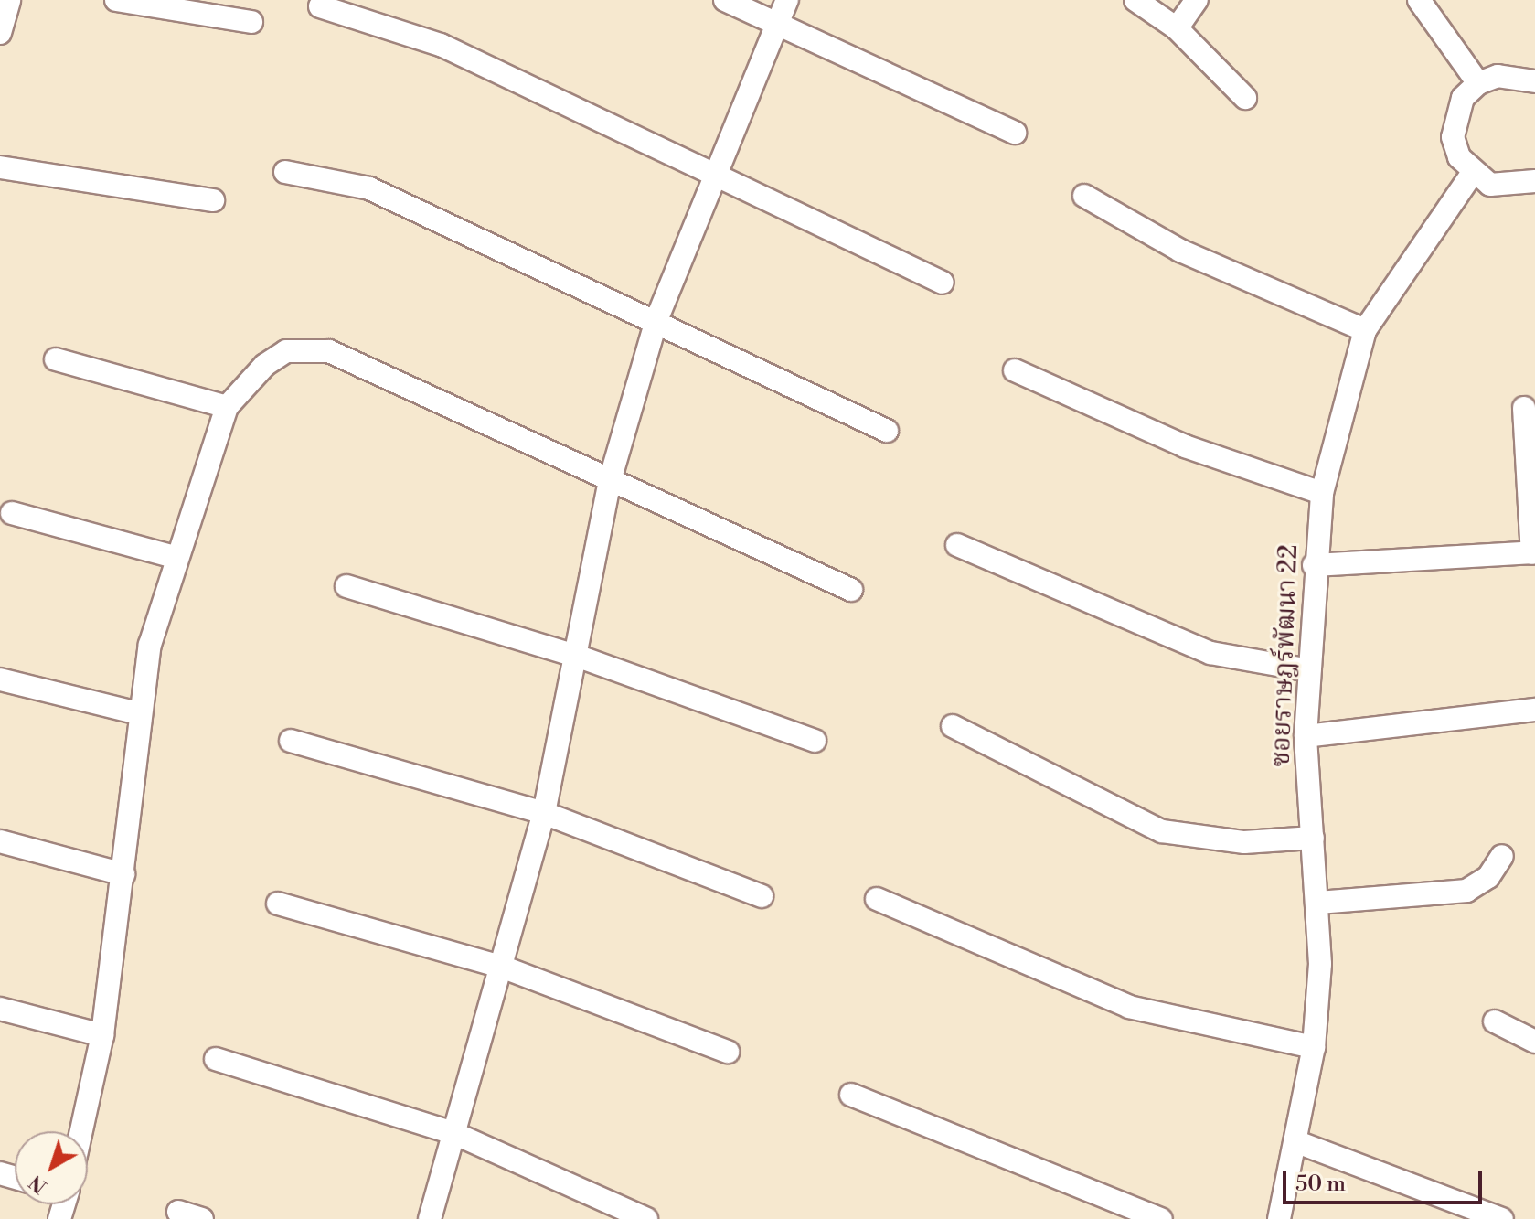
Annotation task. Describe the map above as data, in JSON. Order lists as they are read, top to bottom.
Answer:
{
  "streets": {
    "street": ["ซอยราษฎร์พัฒนา 22"]
  },
  "scale_bar": "50 m",
  "north": "bottom left"
}
